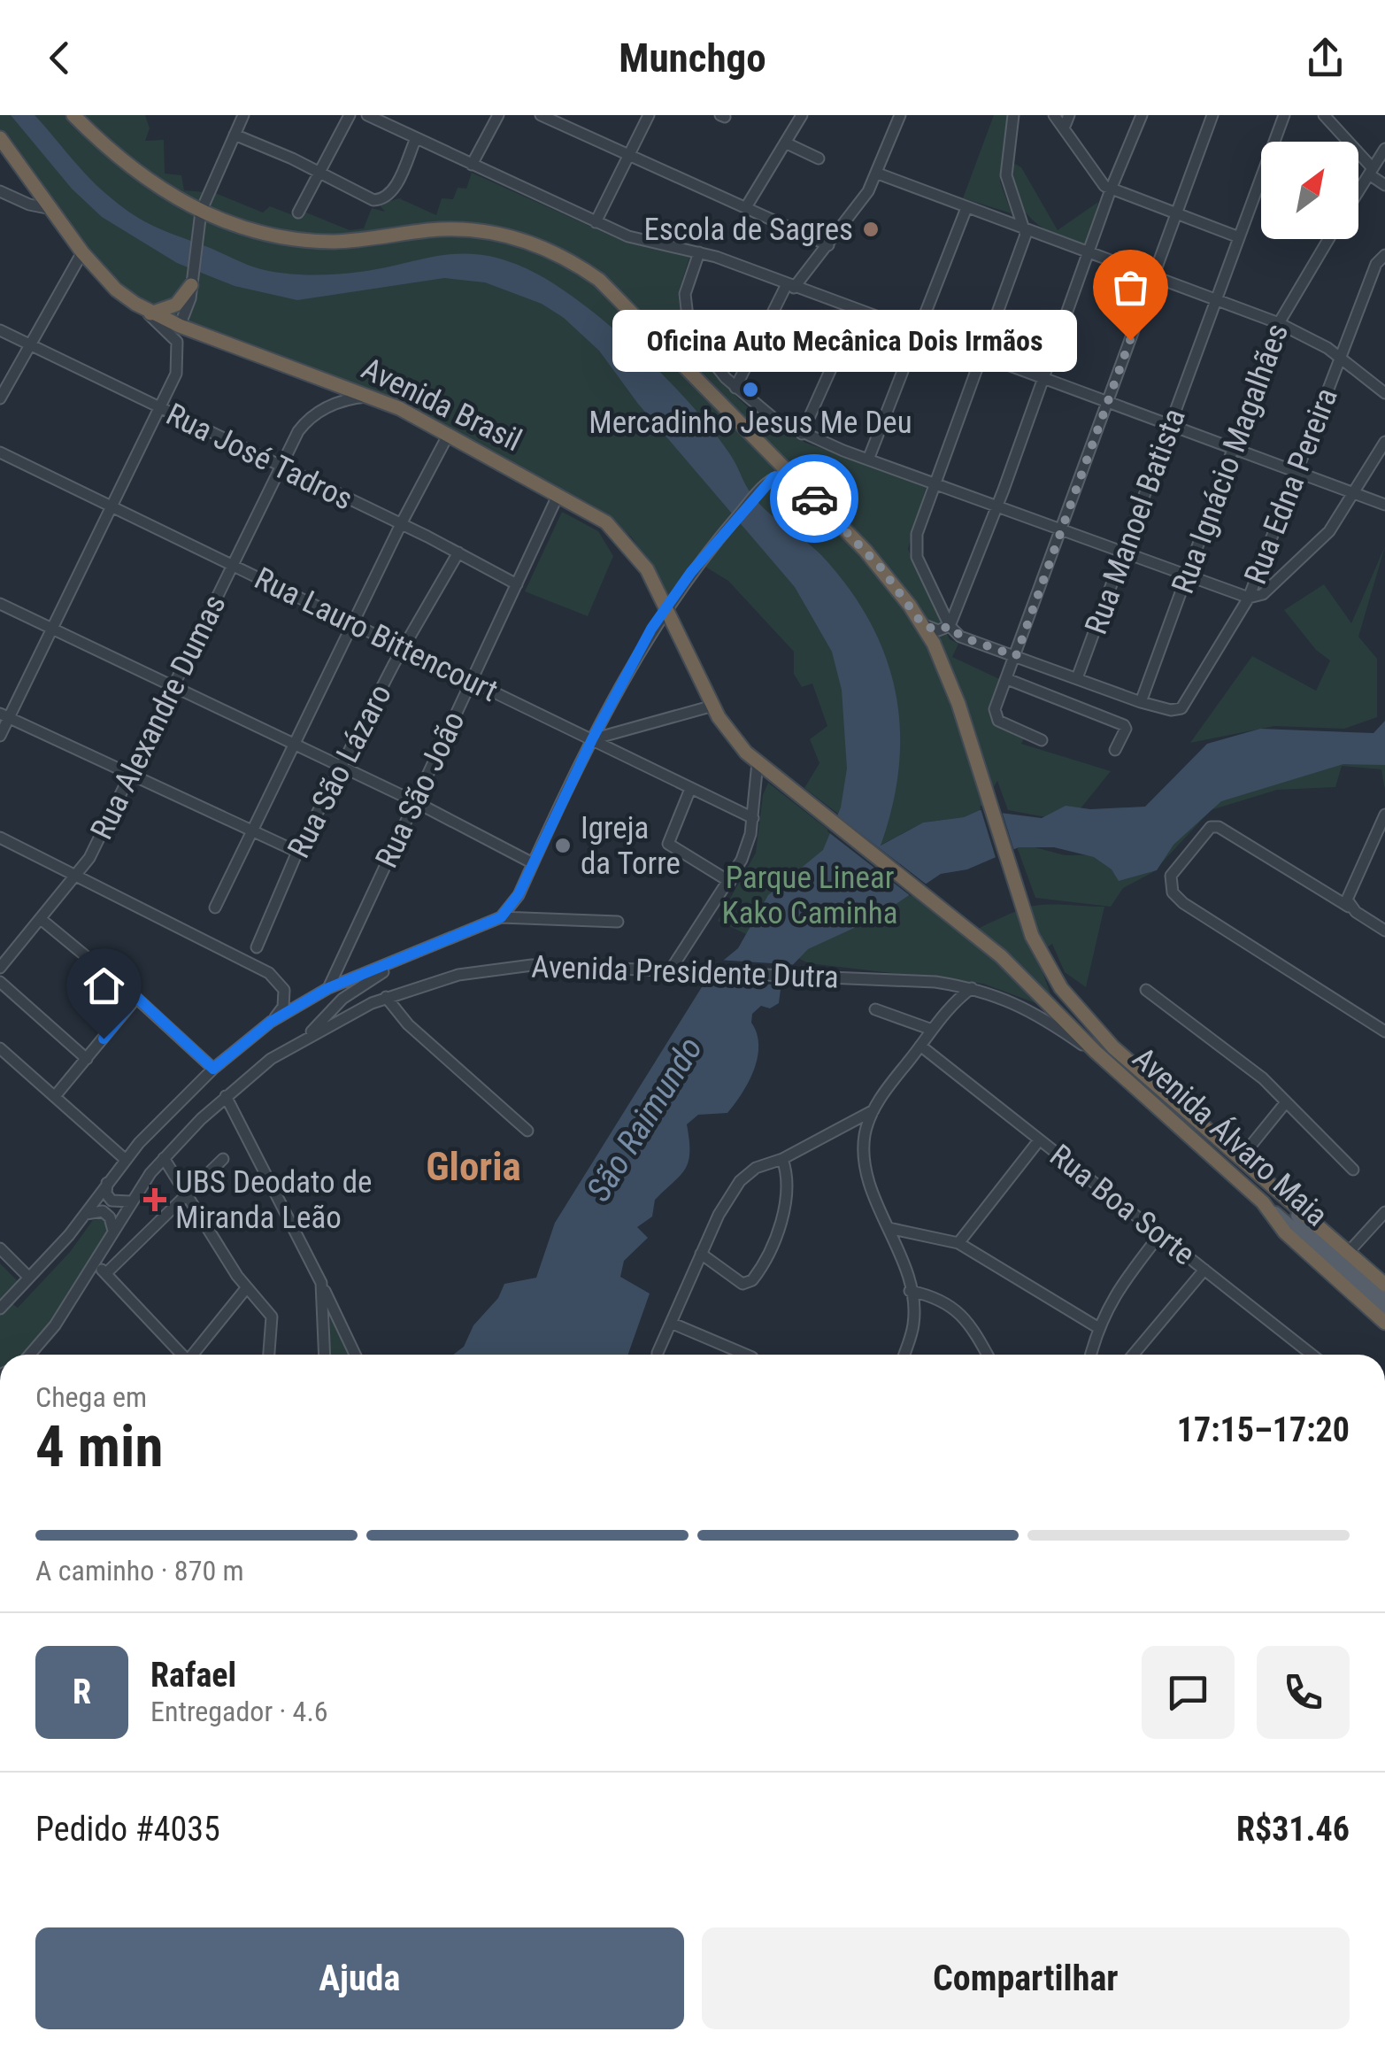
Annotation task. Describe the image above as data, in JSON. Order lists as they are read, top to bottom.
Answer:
{
  "streets": {
    "highway": ["Avenida Brasil", "Avenida Álvaro Maia"],
    "street": [
      "Rua José Tadros",
      "Rua Ignácio Magalhães",
      "Rua Edna Pereira",
      "Rua Manoel Batista",
      "Rua Lauro Bittencourt",
      "Rua Alexandre Dumas",
      "Rua São Lázaro",
      "Rua São João",
      "Avenida Presidente Dutra",
      "Rua Boa Sorte"
    ]
  },
  "crossings": [
    ["Avenida Brasil", "Rua Alexandre Dumas"],
    ["Avenida Brasil", "Rua São João"],
    ["Avenida Brasil", "Avenida Álvaro Maia"],
    ["Rua José Tadros", "Rua Alexandre Dumas"],
    ["Rua José Tadros", "Rua São Lázaro"],
    ["Rua José Tadros", "Rua São João"],
    ["Rua Ignácio Magalhães", "Rua Edna Pereira"],
    ["Rua Lauro Bittencourt", "Rua Alexandre Dumas"],
    ["Rua Lauro Bittencourt", "Rua São Lázaro"],
    ["Rua Lauro Bittencourt", "Rua São João"],
    ["Avenida Presidente Dutra", "Avenida Álvaro Maia"]
  ],
  "districts": ["Gloria"],
  "water": ["São Raimundo"],
  "parks": ["Parque Linear Kako Caminha"],
  "places": {
    "other": [
      "Escola de Sagres",
      "Oficina Auto Mecânica Dois Irmãos",
      "Mercadinho Jesus Me Deu",
      "Igreja da Torre"
    ],
    "health": ["UBS Deodato de Miranda Leão"]
  },
  "north": "top right",
  "page": {
    "header": "Munchgo",
    "bubble": "Oficina Auto Mecânica Dois Irmãos",
    "heading": ["4 min", "Chega em", "17:15–17:20"],
    "panel": [
      "Rafael",
      "Entregador · 4.6",
      "Pedido #4035",
      "R$31.46"
    ],
    "bar": "A caminho · 870 m",
    "round": "R",
    "buttons": ["Ajuda", "Compartilhar"]
  }
}
